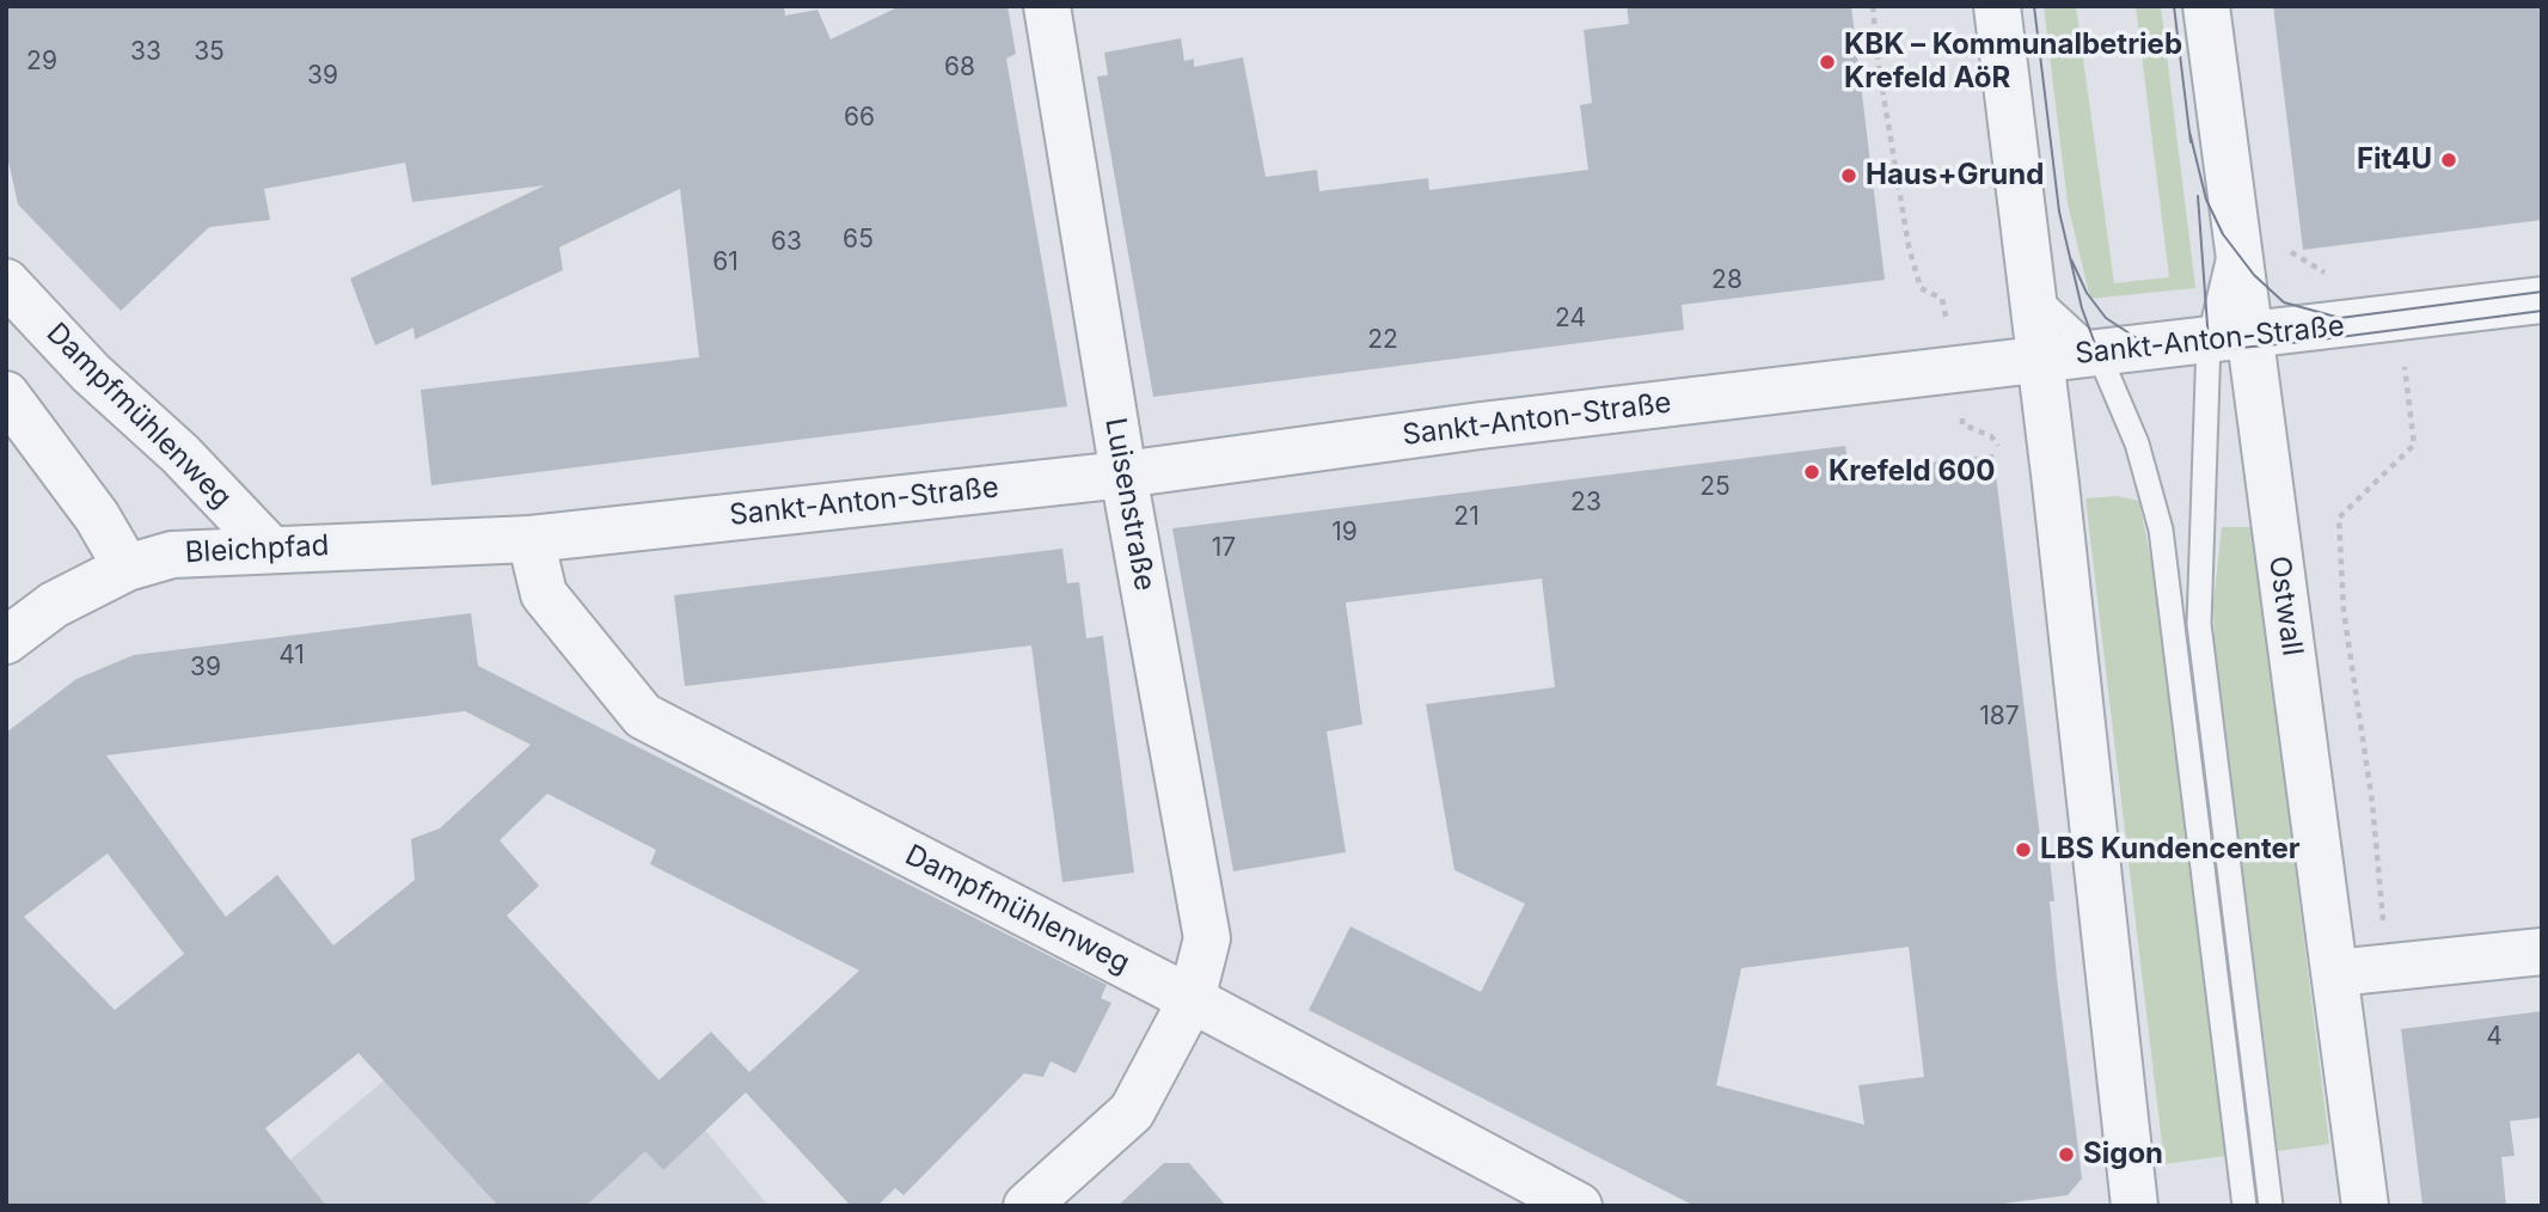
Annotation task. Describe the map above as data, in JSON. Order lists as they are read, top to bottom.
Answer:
{
  "streets": {
    "street": [
      "Sankt-Anton-Straße",
      "Dampfmühlenweg",
      "Luisenstraße",
      "Bleichpfad",
      "Ostwall"
    ]
  },
  "crossings": [
    ["Sankt-Anton-Straße", "Dampfmühlenweg"],
    ["Sankt-Anton-Straße", "Luisenstraße"],
    ["Sankt-Anton-Straße", "Bleichpfad"],
    ["Sankt-Anton-Straße", "Ostwall"],
    ["Dampfmühlenweg", "Luisenstraße"],
    ["Dampfmühlenweg", "Bleichpfad"]
  ],
  "places": [
    "KBK – Kommunalbetrieb Krefeld AöR",
    "Fit4U",
    "Haus+Grund",
    "Krefeld 600",
    "LBS Kundencenter",
    "Sigon"
  ],
  "house_numbers": [
    "33",
    "35",
    "29",
    "68",
    "39",
    "66",
    "65",
    "63",
    "61",
    "28",
    "24",
    "22",
    "25",
    "23",
    "21",
    "19",
    "17",
    "41",
    "39",
    "187",
    "4"
  ]
}
